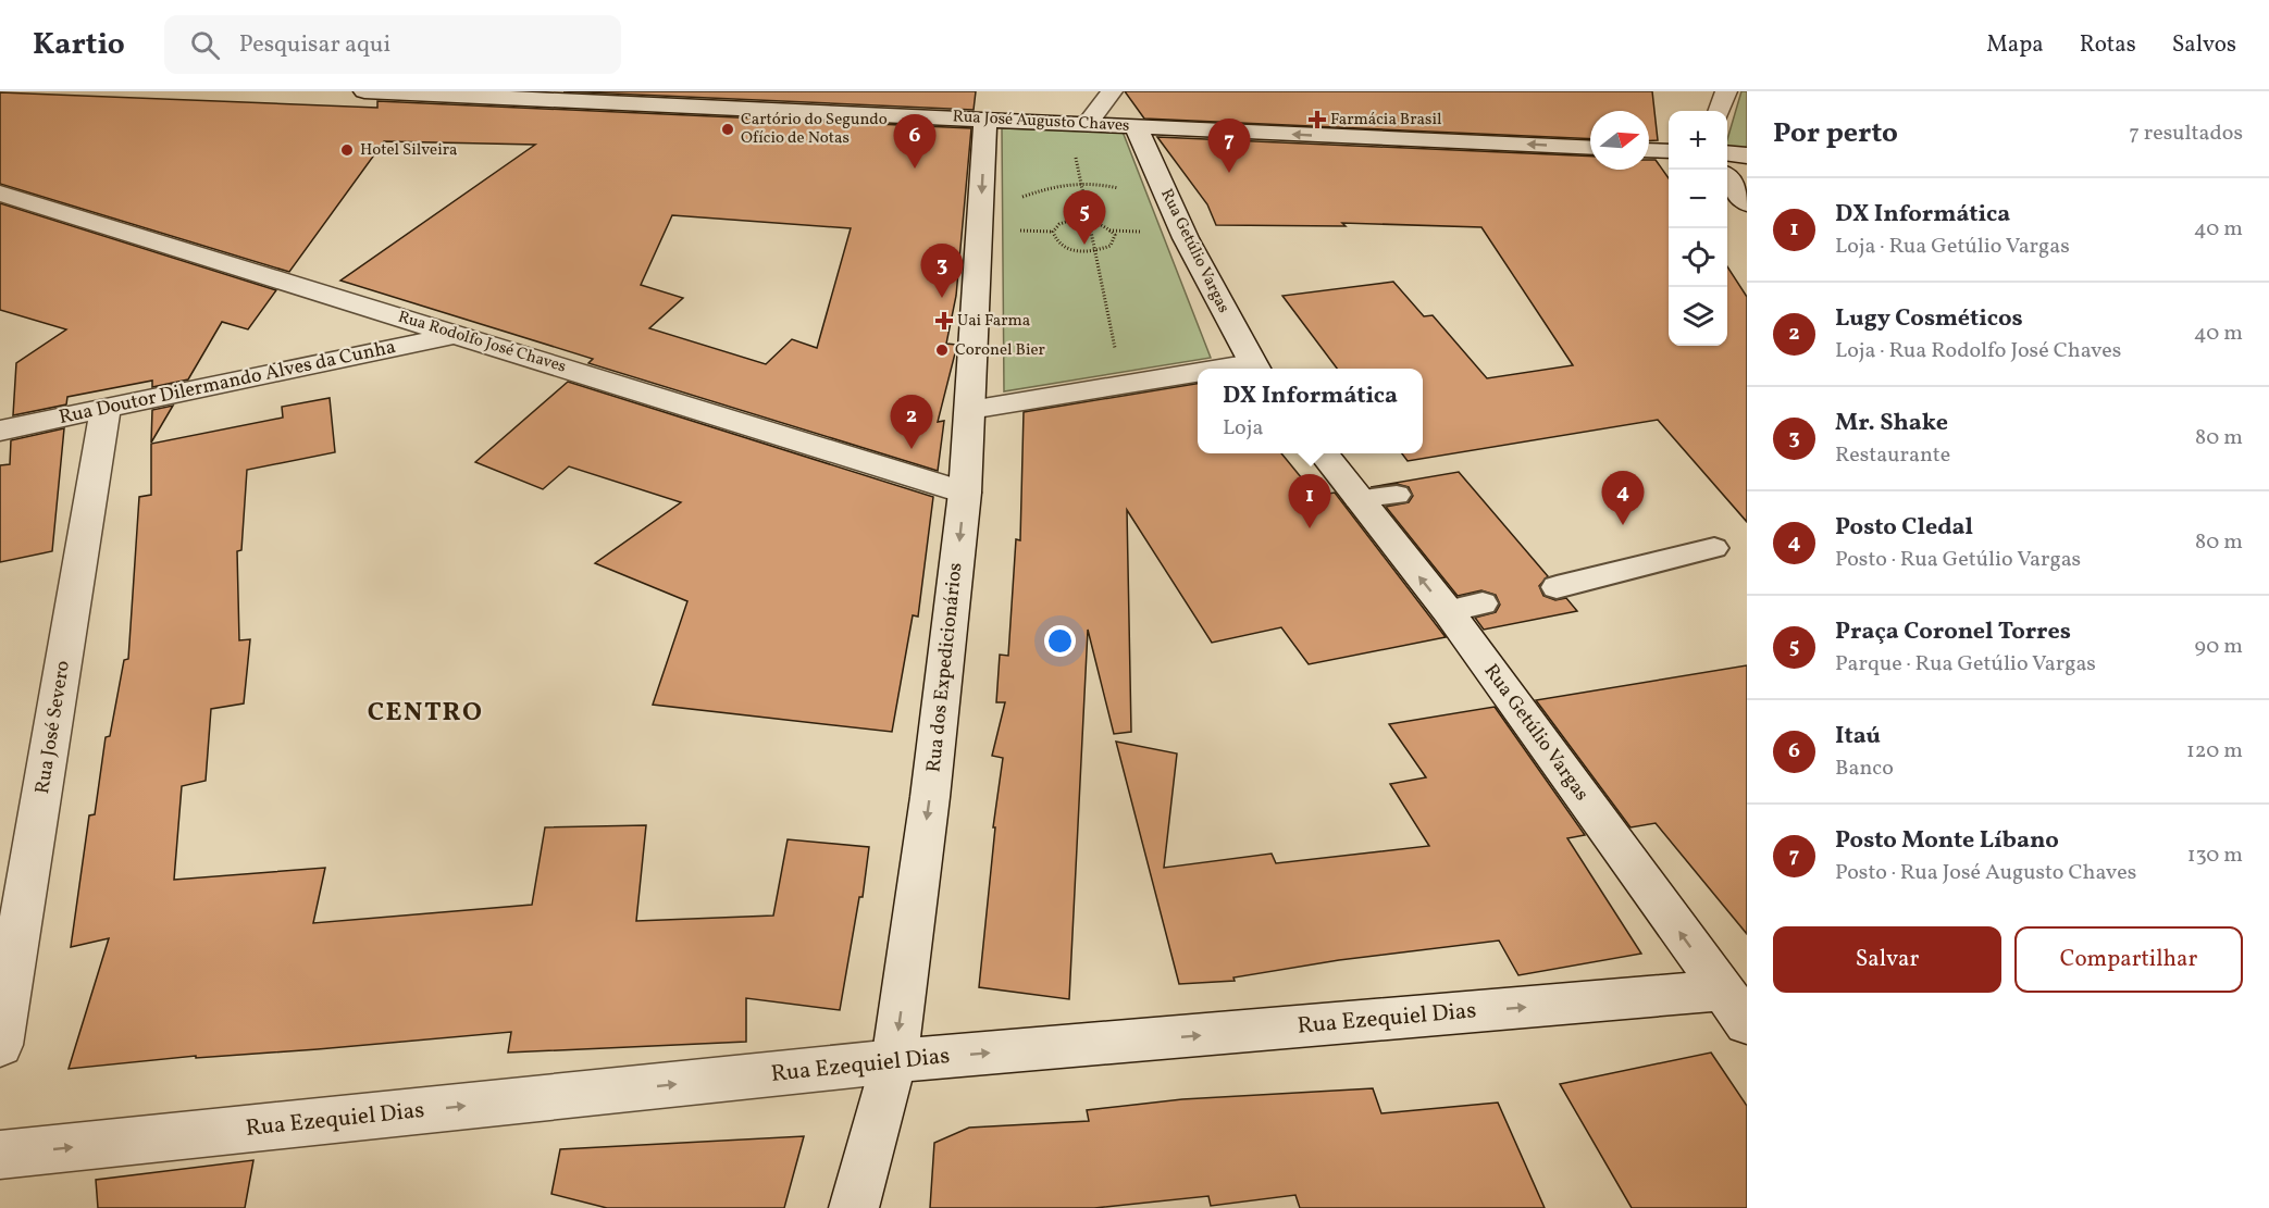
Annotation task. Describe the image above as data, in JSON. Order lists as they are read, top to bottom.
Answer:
{
  "streets": {
    "street": [
      "Rua José Augusto Chaves",
      "Rua Getúlio Vargas",
      "Rua Rodolfo José Chaves",
      "Rua Doutor Dilermando Alves da Cunha",
      "Rua dos Expedicionários",
      "Rua José Severo",
      "Rua Ezequiel Dias"
    ]
  },
  "crossings": [
    ["Rua José Augusto Chaves", "Rua Getúlio Vargas"],
    ["Rua José Augusto Chaves", "Rua dos Expedicionários"],
    ["Rua Getúlio Vargas", "Rua Ezequiel Dias"],
    ["Rua Rodolfo José Chaves", "Rua Doutor Dilermando Alves da Cunha"],
    ["Rua Rodolfo José Chaves", "Rua dos Expedicionários"],
    ["Rua Doutor Dilermando Alves da Cunha", "Rua José Severo"],
    ["Rua dos Expedicionários", "Rua Ezequiel Dias"]
  ],
  "one_way": [
    "Rua José Augusto Chaves",
    "Rua Getúlio Vargas",
    "Rua dos Expedicionários",
    "Rua Ezequiel Dias"
  ],
  "districts": ["CENTRO"],
  "places": {
    "health": ["Farmácia Brasil", "Uai Farma"],
    "other": ["Cartório do Segundo Ofício de Notas", "Hotel Silveira", "Coronel Bier"]
  },
  "north": "right",
  "page": {
    "header": "Kartio",
    "search": "Pesquisar aqui",
    "nav": ["Mapa", "Rotas", "Salvos"],
    "heading": ["Por perto", "7 resultados"],
    "map_buttons": ["+", "−"],
    "pins": [
      "6",
      "7",
      "5",
      "3",
      "2",
      "4",
      "1"
    ],
    "list": [
      {
        "mark": "1",
        "name": "DX Informática",
        "note": "Loja · Rua Getúlio Vargas",
        "value": "40 m"
      },
      {
        "mark": "2",
        "name": "Lugy Cosméticos",
        "note": "Loja · Rua Rodolfo José Chaves",
        "value": "40 m"
      },
      {
        "mark": "3",
        "name": "Mr. Shake",
        "note": "Restaurante",
        "value": "80 m"
      },
      {
        "mark": "4",
        "name": "Posto Cledal",
        "note": "Posto · Rua Getúlio Vargas",
        "value": "80 m"
      },
      {
        "mark": "5",
        "name": "Praça Coronel Torres",
        "note": "Parque · Rua Getúlio Vargas",
        "value": "90 m"
      },
      {
        "mark": "6",
        "name": "Itaú",
        "note": "Banco",
        "value": "120 m"
      },
      {
        "mark": "7",
        "name": "Posto Monte Líbano",
        "note": "Posto · Rua José Augusto Chaves",
        "value": "130 m"
      }
    ],
    "popup": ["DX Informática", "Loja"],
    "buttons": ["Salvar", "Compartilhar"]
  }
}
